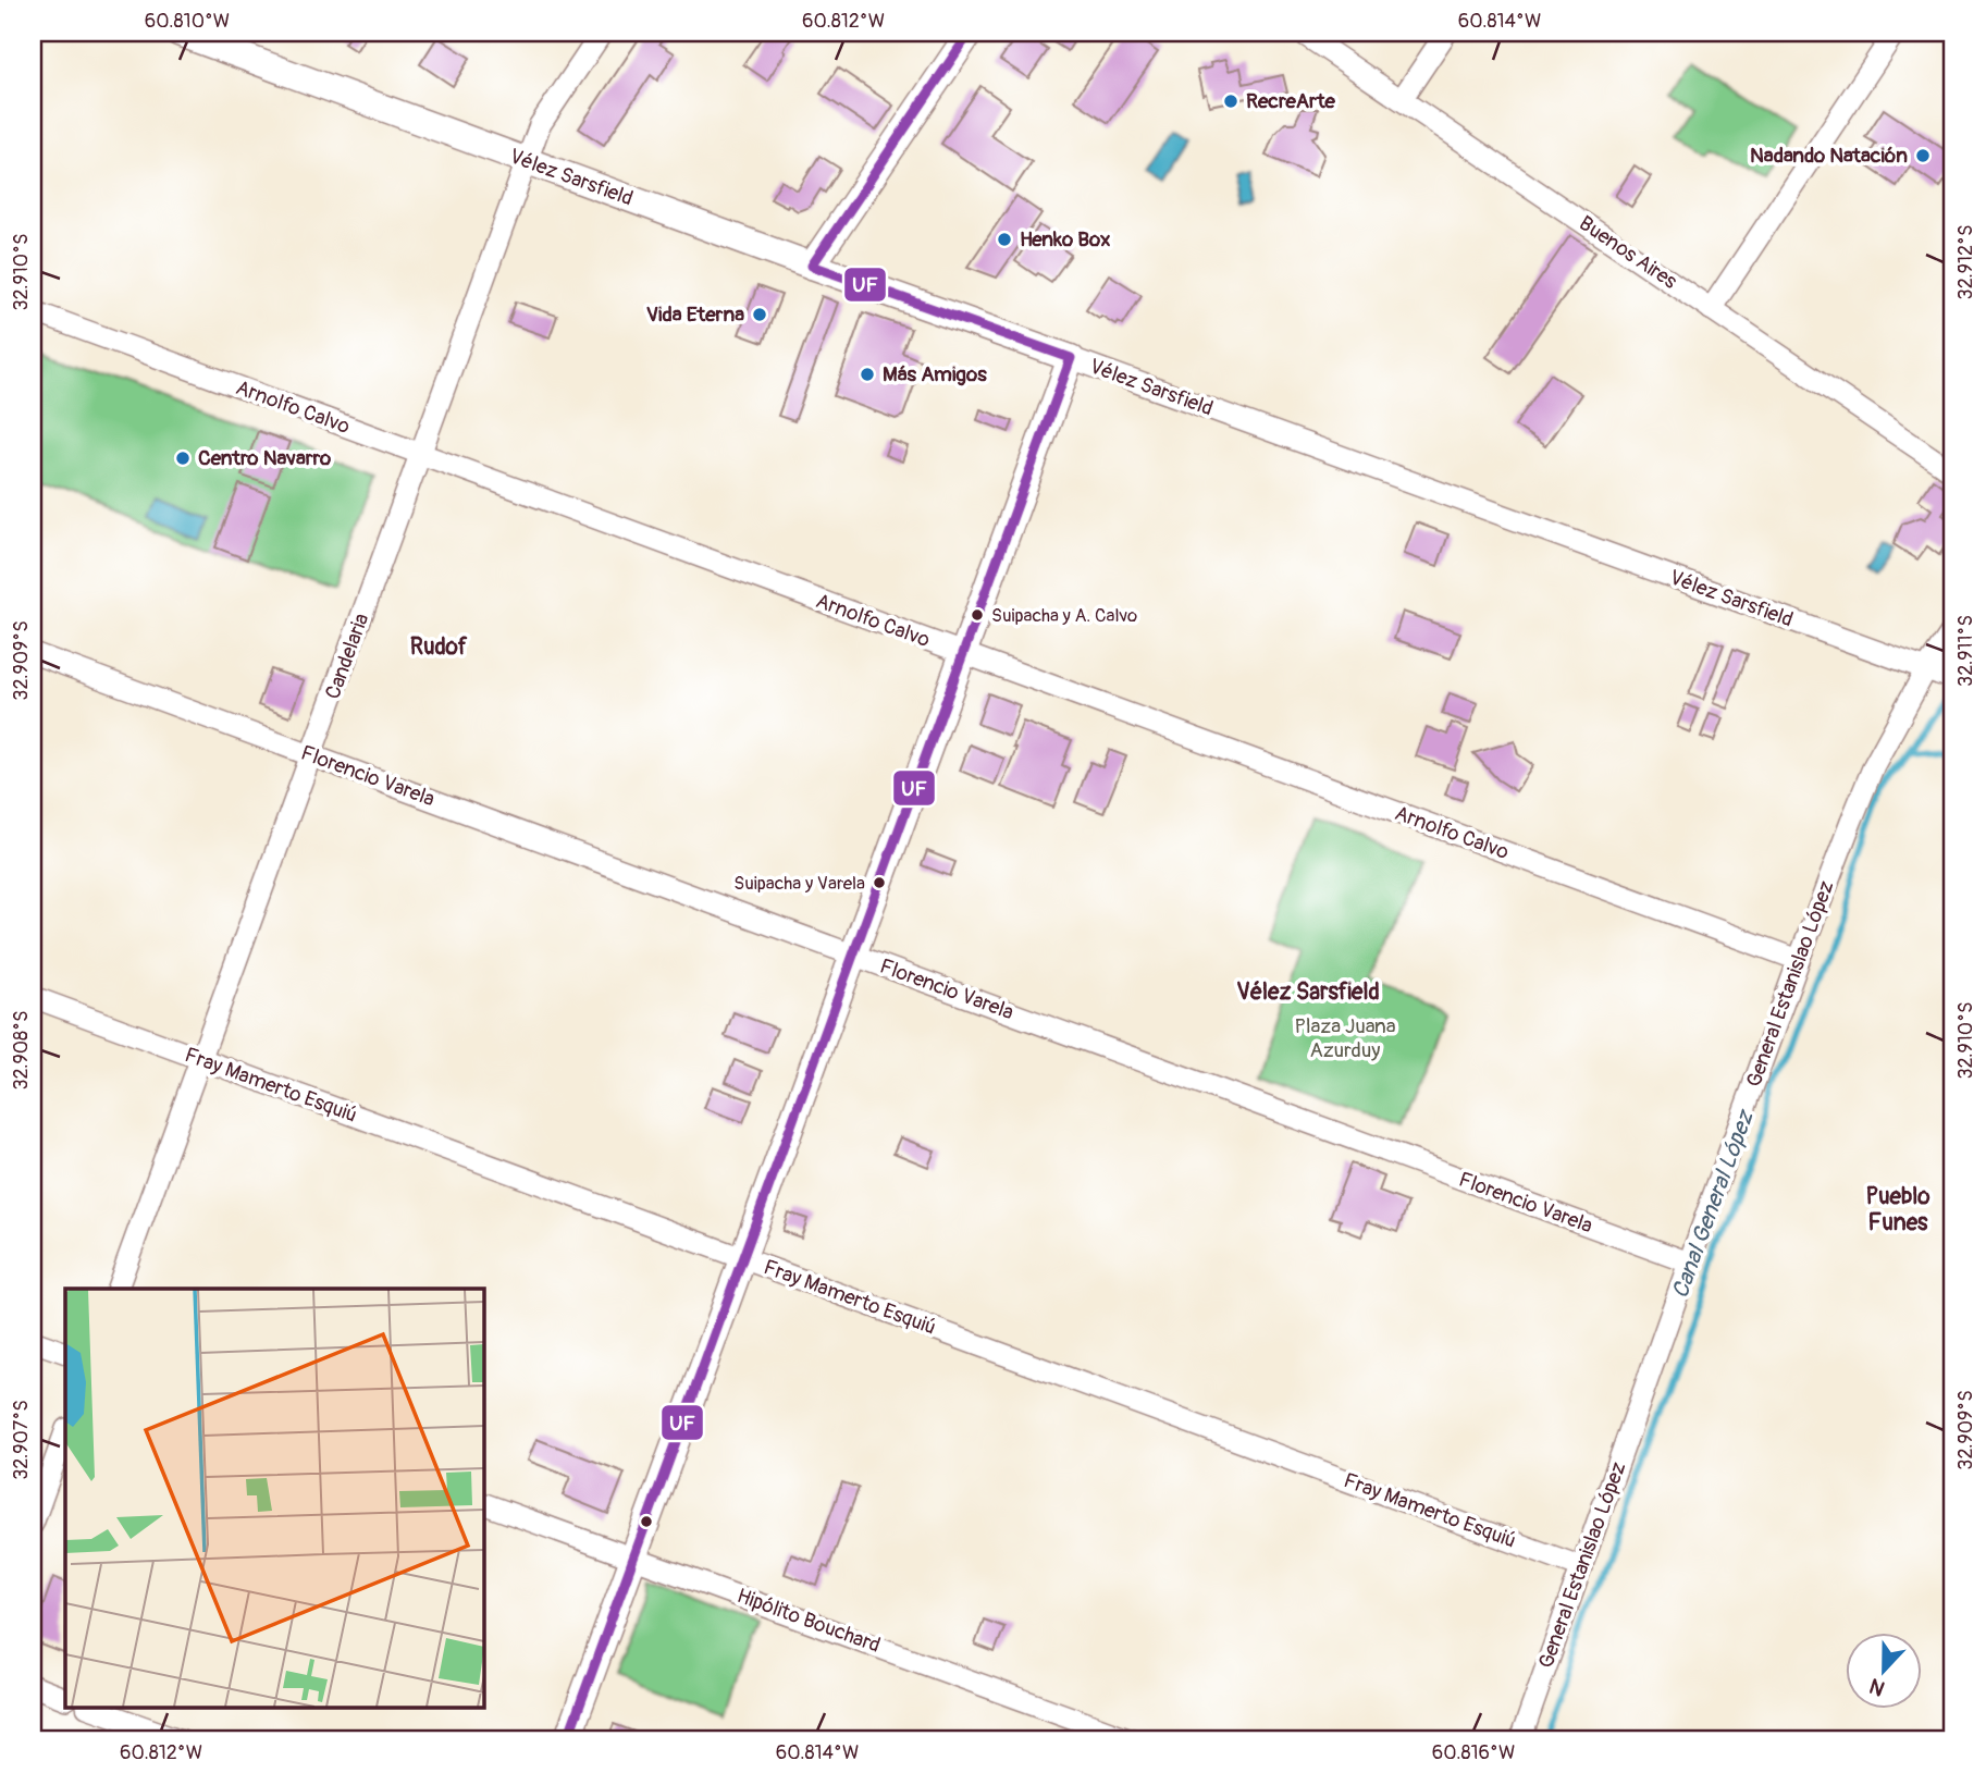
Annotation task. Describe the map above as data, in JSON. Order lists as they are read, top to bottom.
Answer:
{
  "streets": {
    "main road": ["Vélez Sarsfield"],
    "street": [
      "Buenos Aires",
      "Arnolfo Calvo",
      "Candelaria",
      "Florencio Varela",
      "General Estanislao López",
      "Fray Mamerto Esquiú",
      "Hipólito Bouchard"
    ]
  },
  "crossings": [
    ["Vélez Sarsfield", "Candelaria"],
    ["Vélez Sarsfield", "General Estanislao López"],
    ["Arnolfo Calvo", "Candelaria"],
    ["Arnolfo Calvo", "General Estanislao López"],
    ["Candelaria", "Florencio Varela"],
    ["Candelaria", "Fray Mamerto Esquiú"],
    ["Florencio Varela", "General Estanislao López"],
    ["General Estanislao López", "Fray Mamerto Esquiú"]
  ],
  "districts": ["Rudof", "Vélez Sarsfield", "Pueblo Funes"],
  "water": ["Canal General López"],
  "parks": ["Plaza Juana Azurduy"],
  "places": [
    "RecreArte",
    "Nadando Natación",
    "Henko Box",
    "Vida Eterna",
    "Más Amigos",
    "Centro Navarro",
    "Suipacha y A. Calvo",
    "Suipacha y Varela"
  ],
  "lines": ["transit line UF"],
  "north": "bottom",
  "coordinates": [
    "60.810°W",
    "60.812°W",
    "60.814°W",
    "32.912°S",
    "32.910°S",
    "32.911°S",
    "32.909°S",
    "32.908°S",
    "32.907°S",
    "60.816°W"
  ]
}
